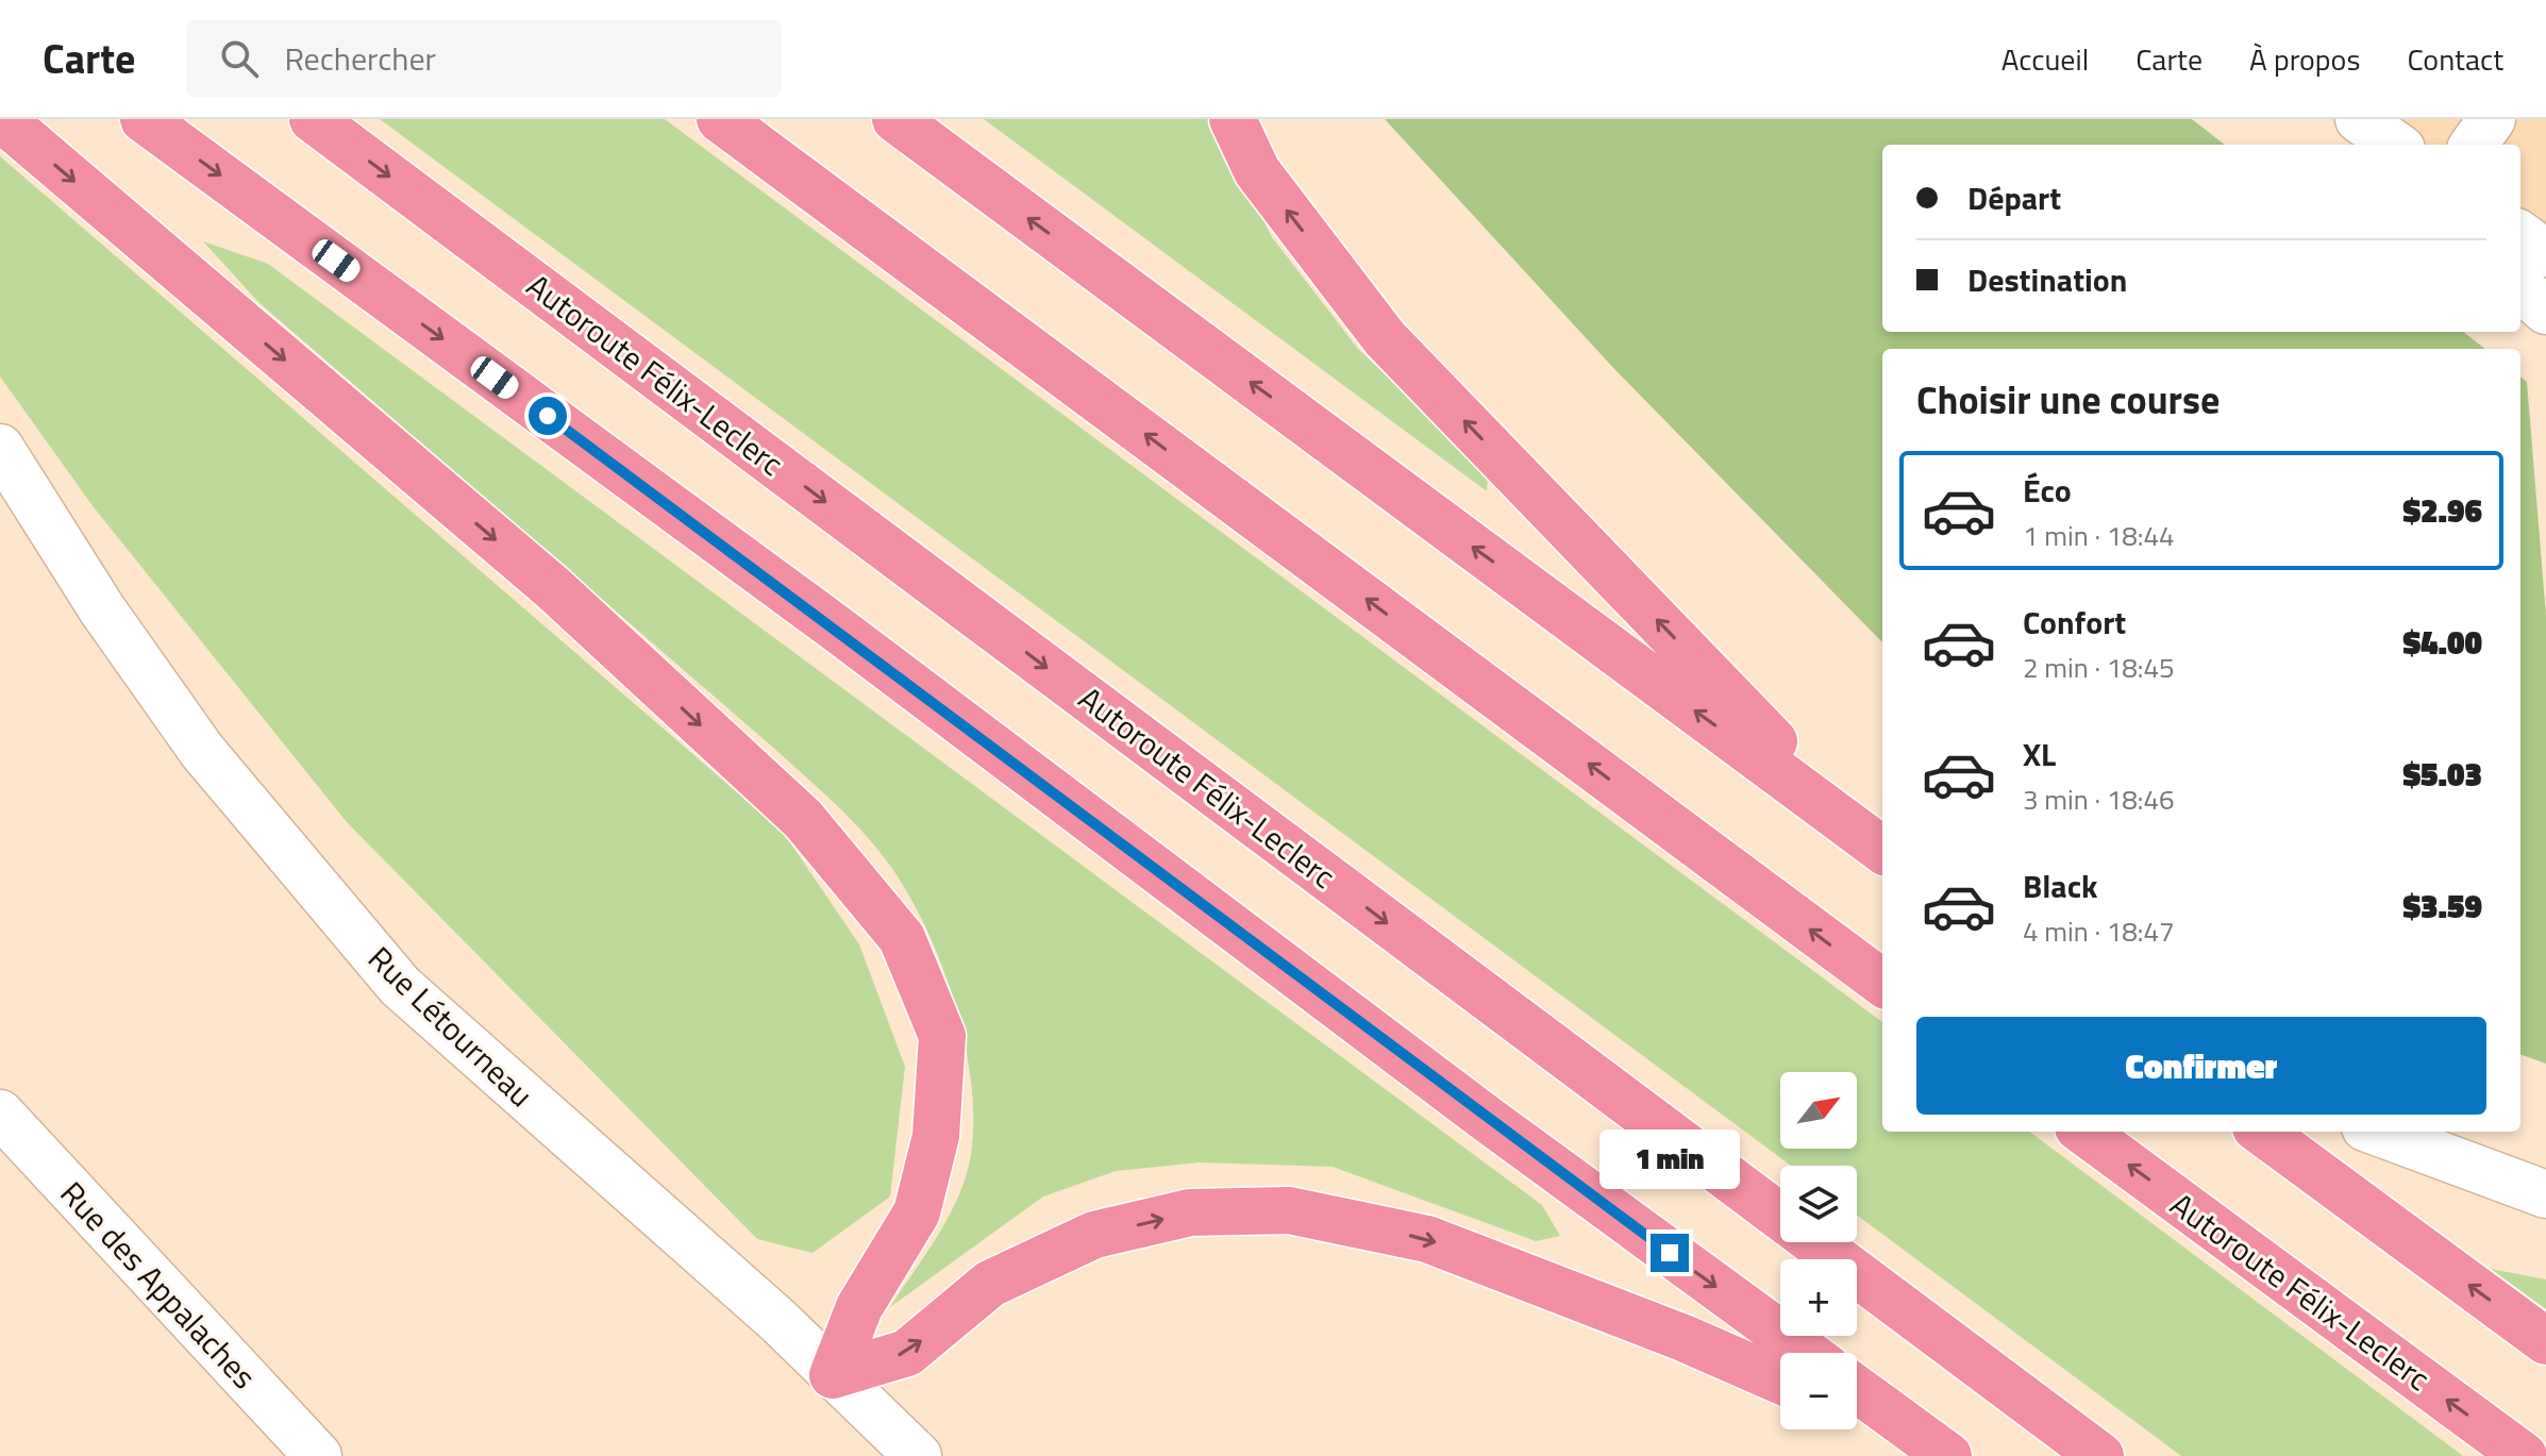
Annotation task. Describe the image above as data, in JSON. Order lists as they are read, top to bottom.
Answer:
{
  "streets": {
    "highway": ["Autoroute Félix-Leclerc"],
    "street": ["Rue Létourneau", "Rue des Appalaches"]
  },
  "north": "top right",
  "page": {
    "header": "Carte",
    "search": "Rechercher",
    "nav": [
      "Accueil",
      "Carte",
      "À propos",
      "Contact"
    ],
    "banner": ["Départ", "Destination"],
    "heading": "Choisir une course",
    "list": [
      {
        "name": "Éco",
        "note": "1 min · 18:44",
        "value": "$2.96"
      },
      {
        "name": "Confort",
        "note": "2 min · 18:45",
        "value": "$4.00"
      },
      {
        "name": "XL",
        "note": "3 min · 18:46",
        "value": "$5.03"
      },
      {
        "name": "Black",
        "note": "4 min · 18:47",
        "value": "$3.59"
      }
    ],
    "buttons": "Confirmer",
    "map_buttons": ["+", "−"],
    "bubble": "1 min"
  }
}
